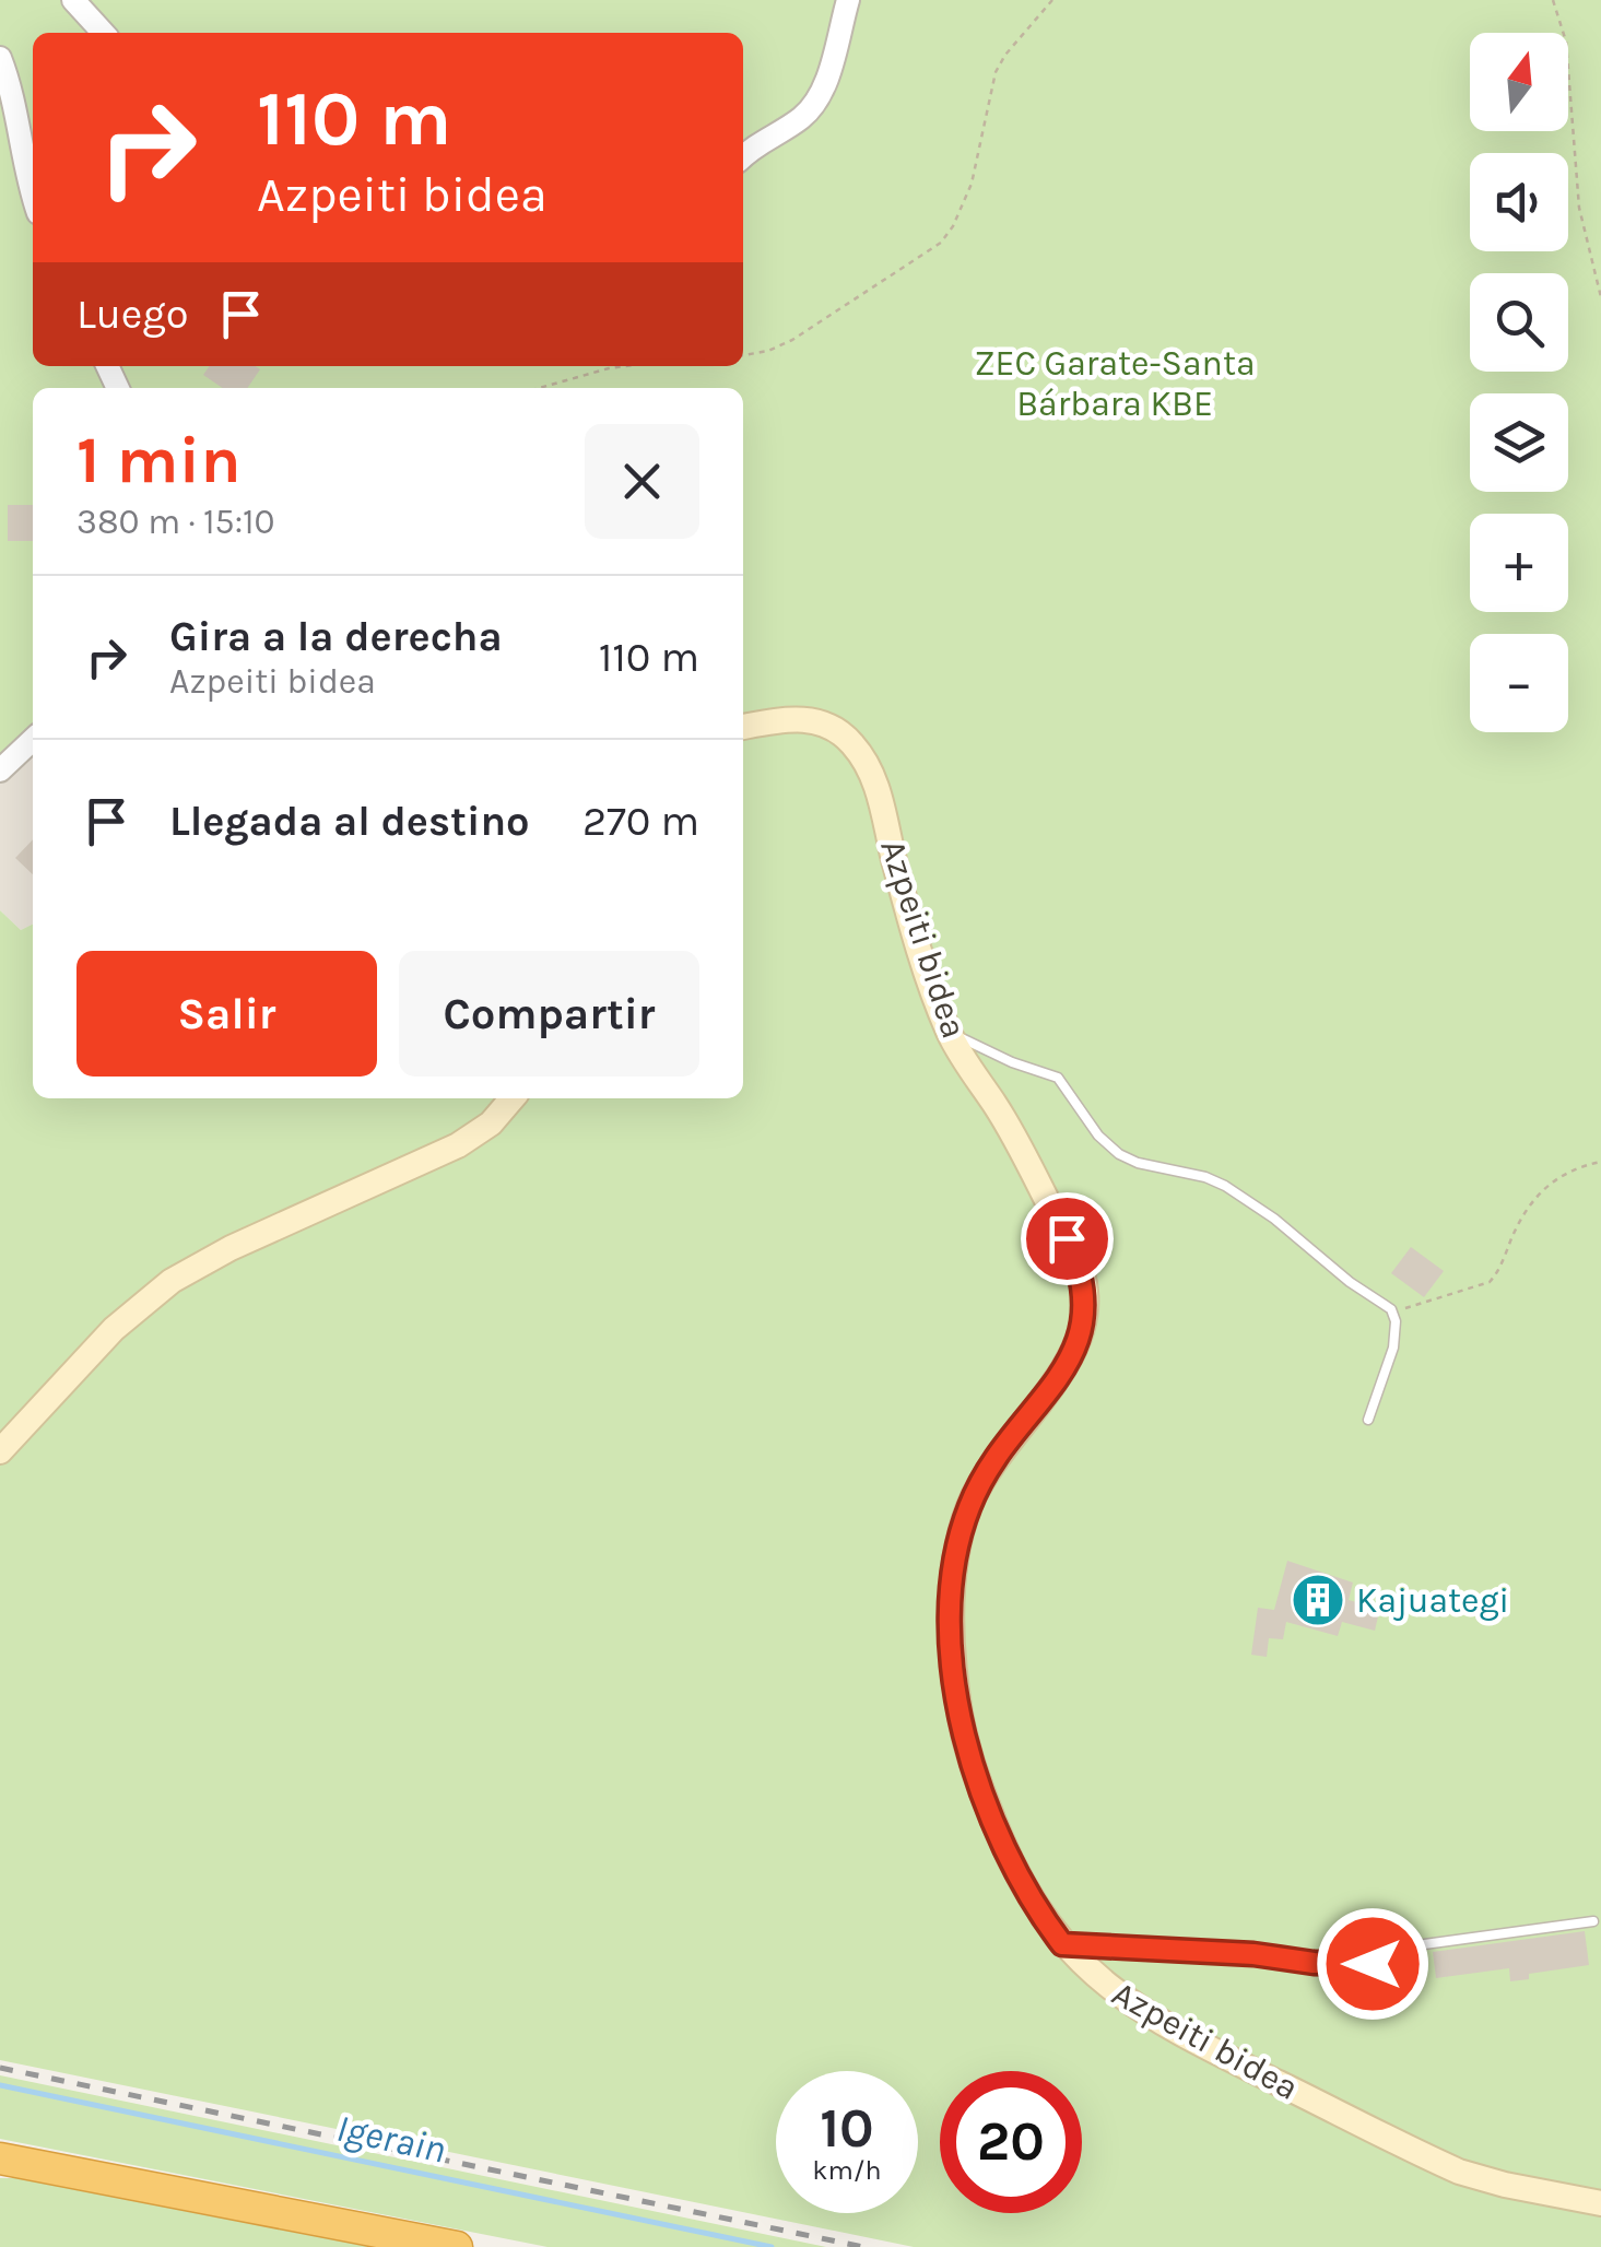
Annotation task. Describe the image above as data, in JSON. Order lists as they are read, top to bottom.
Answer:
{
  "streets": {
    "main road": ["Azpeiti bidea"]
  },
  "water": ["Igerain"],
  "parks": ["ZEC Garate-Santa Bárbara KBE"],
  "places": {
    "building": ["Kajuategi"]
  },
  "north": "top",
  "page": {
    "map_buttons": ["+", "−"],
    "turn": ["110 m", "Azpeiti bidea"],
    "then": "Luego",
    "heading": ["1 min", "380 m · 15:10"],
    "list": [
      {
        "name": "Gira a la derecha",
        "note": "Azpeiti bidea",
        "value": "110 m"
      },
      {
        "name": "Llegada al destino",
        "value": "270 m"
      }
    ],
    "buttons": ["Salir", "Compartir"],
    "speed": "10 km/h",
    "limit": "20"
  }
}
